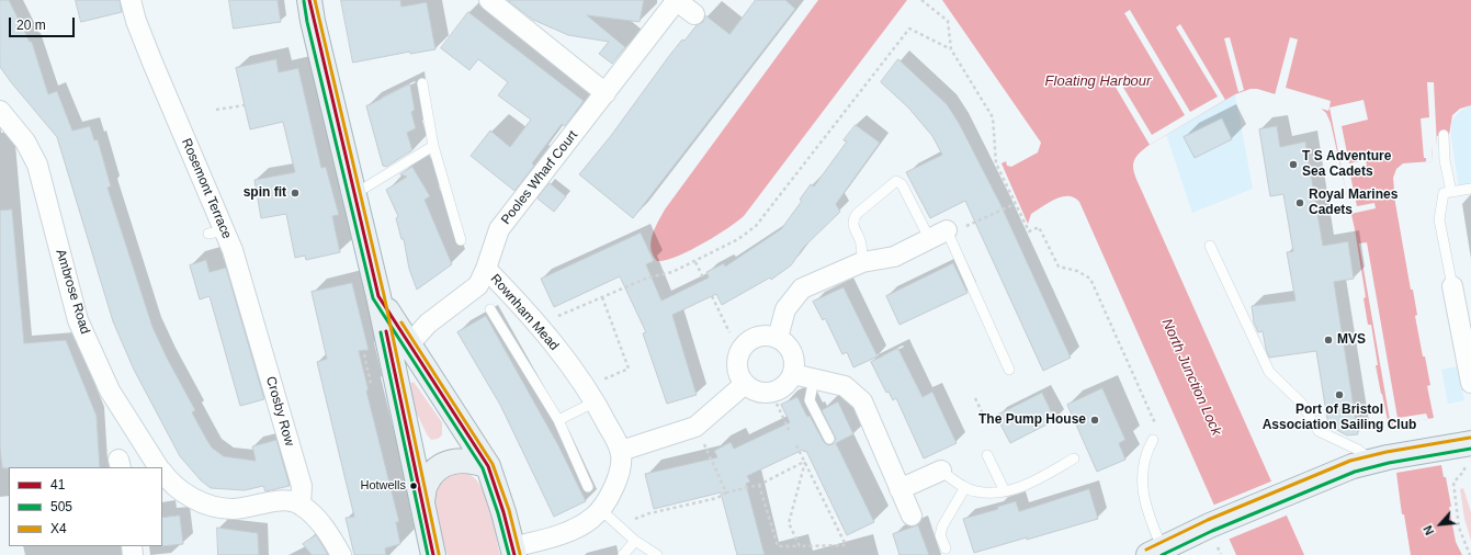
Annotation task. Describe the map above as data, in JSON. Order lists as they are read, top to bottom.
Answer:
{
  "streets": {
    "street": [
      "Pooles Wharf Court",
      "Rosemont Terrace",
      "Ambrose Road",
      "Rownham Mead",
      "Crosby Row"
    ]
  },
  "crossings": [
    ["Pooles Wharf Court", "Rownham Mead"],
    ["Rosemont Terrace", "Crosby Row"],
    ["Ambrose Road", "Crosby Row"]
  ],
  "water": ["Floating Harbour", "North Junction Lock"],
  "places": [
    "T S Adventure Sea Cadets",
    "spin fit",
    "Royal Marines Cadets",
    "MVS",
    "Port of Bristol Association Sailing Club",
    "The Pump House",
    "Hotwells"
  ],
  "lines": ["transit line 41", "transit line X4", "transit line 505"],
  "legend": ["41", "505", "X4"],
  "scale_bar": "20 m",
  "north": "bottom left"
}
